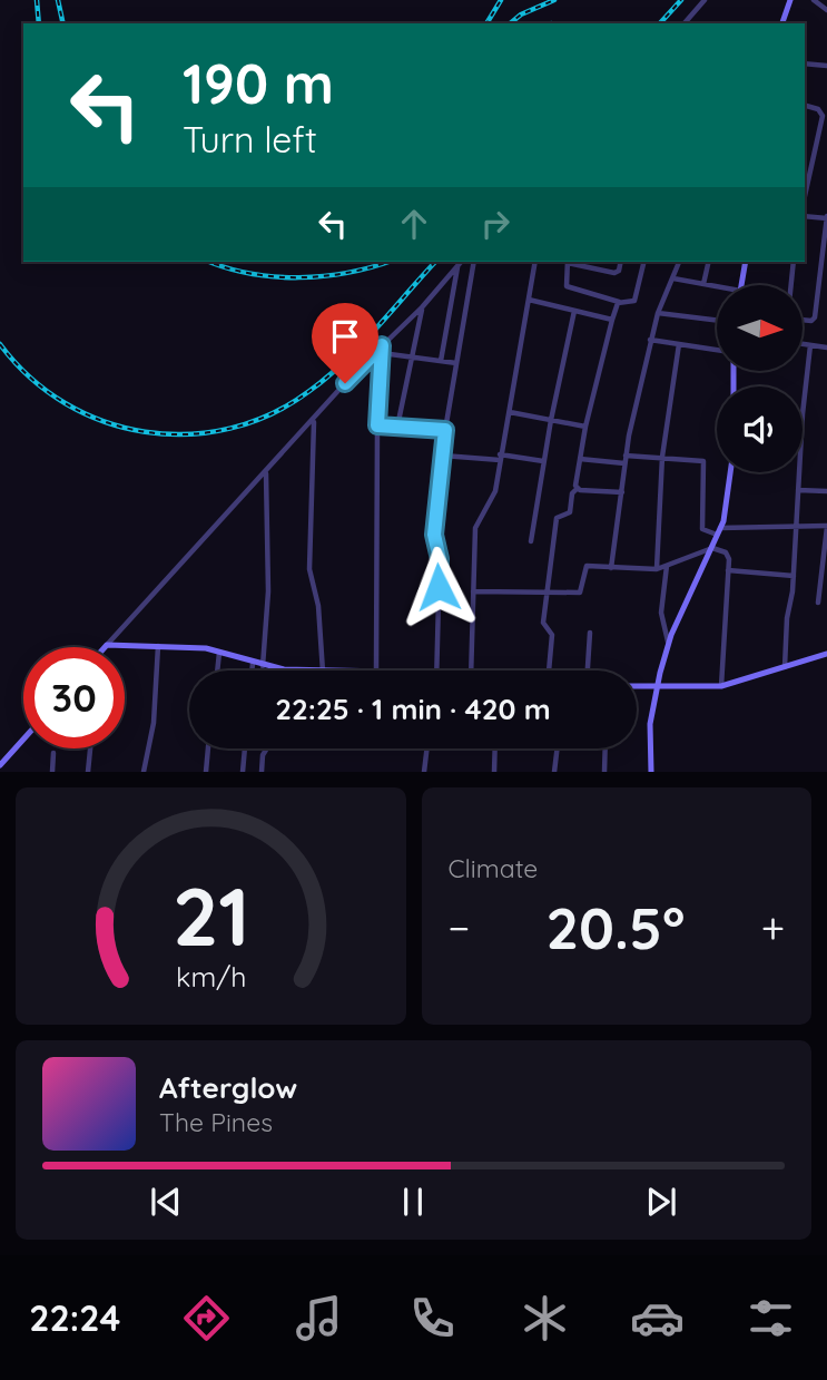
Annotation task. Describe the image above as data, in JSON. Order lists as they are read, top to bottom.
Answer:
{
  "north": "right",
  "page": {
    "turn": ["190 m", "Turn left"],
    "limit": "30",
    "trip": "22:25 · 1 min · 420 m",
    "tile": "Climate",
    "heat": ["−", "20.5°", "+"],
    "song": ["Afterglow", "The Pines"],
    "tabs": "22:24",
    "gauge": ["21", "km/h"]
  }
}
